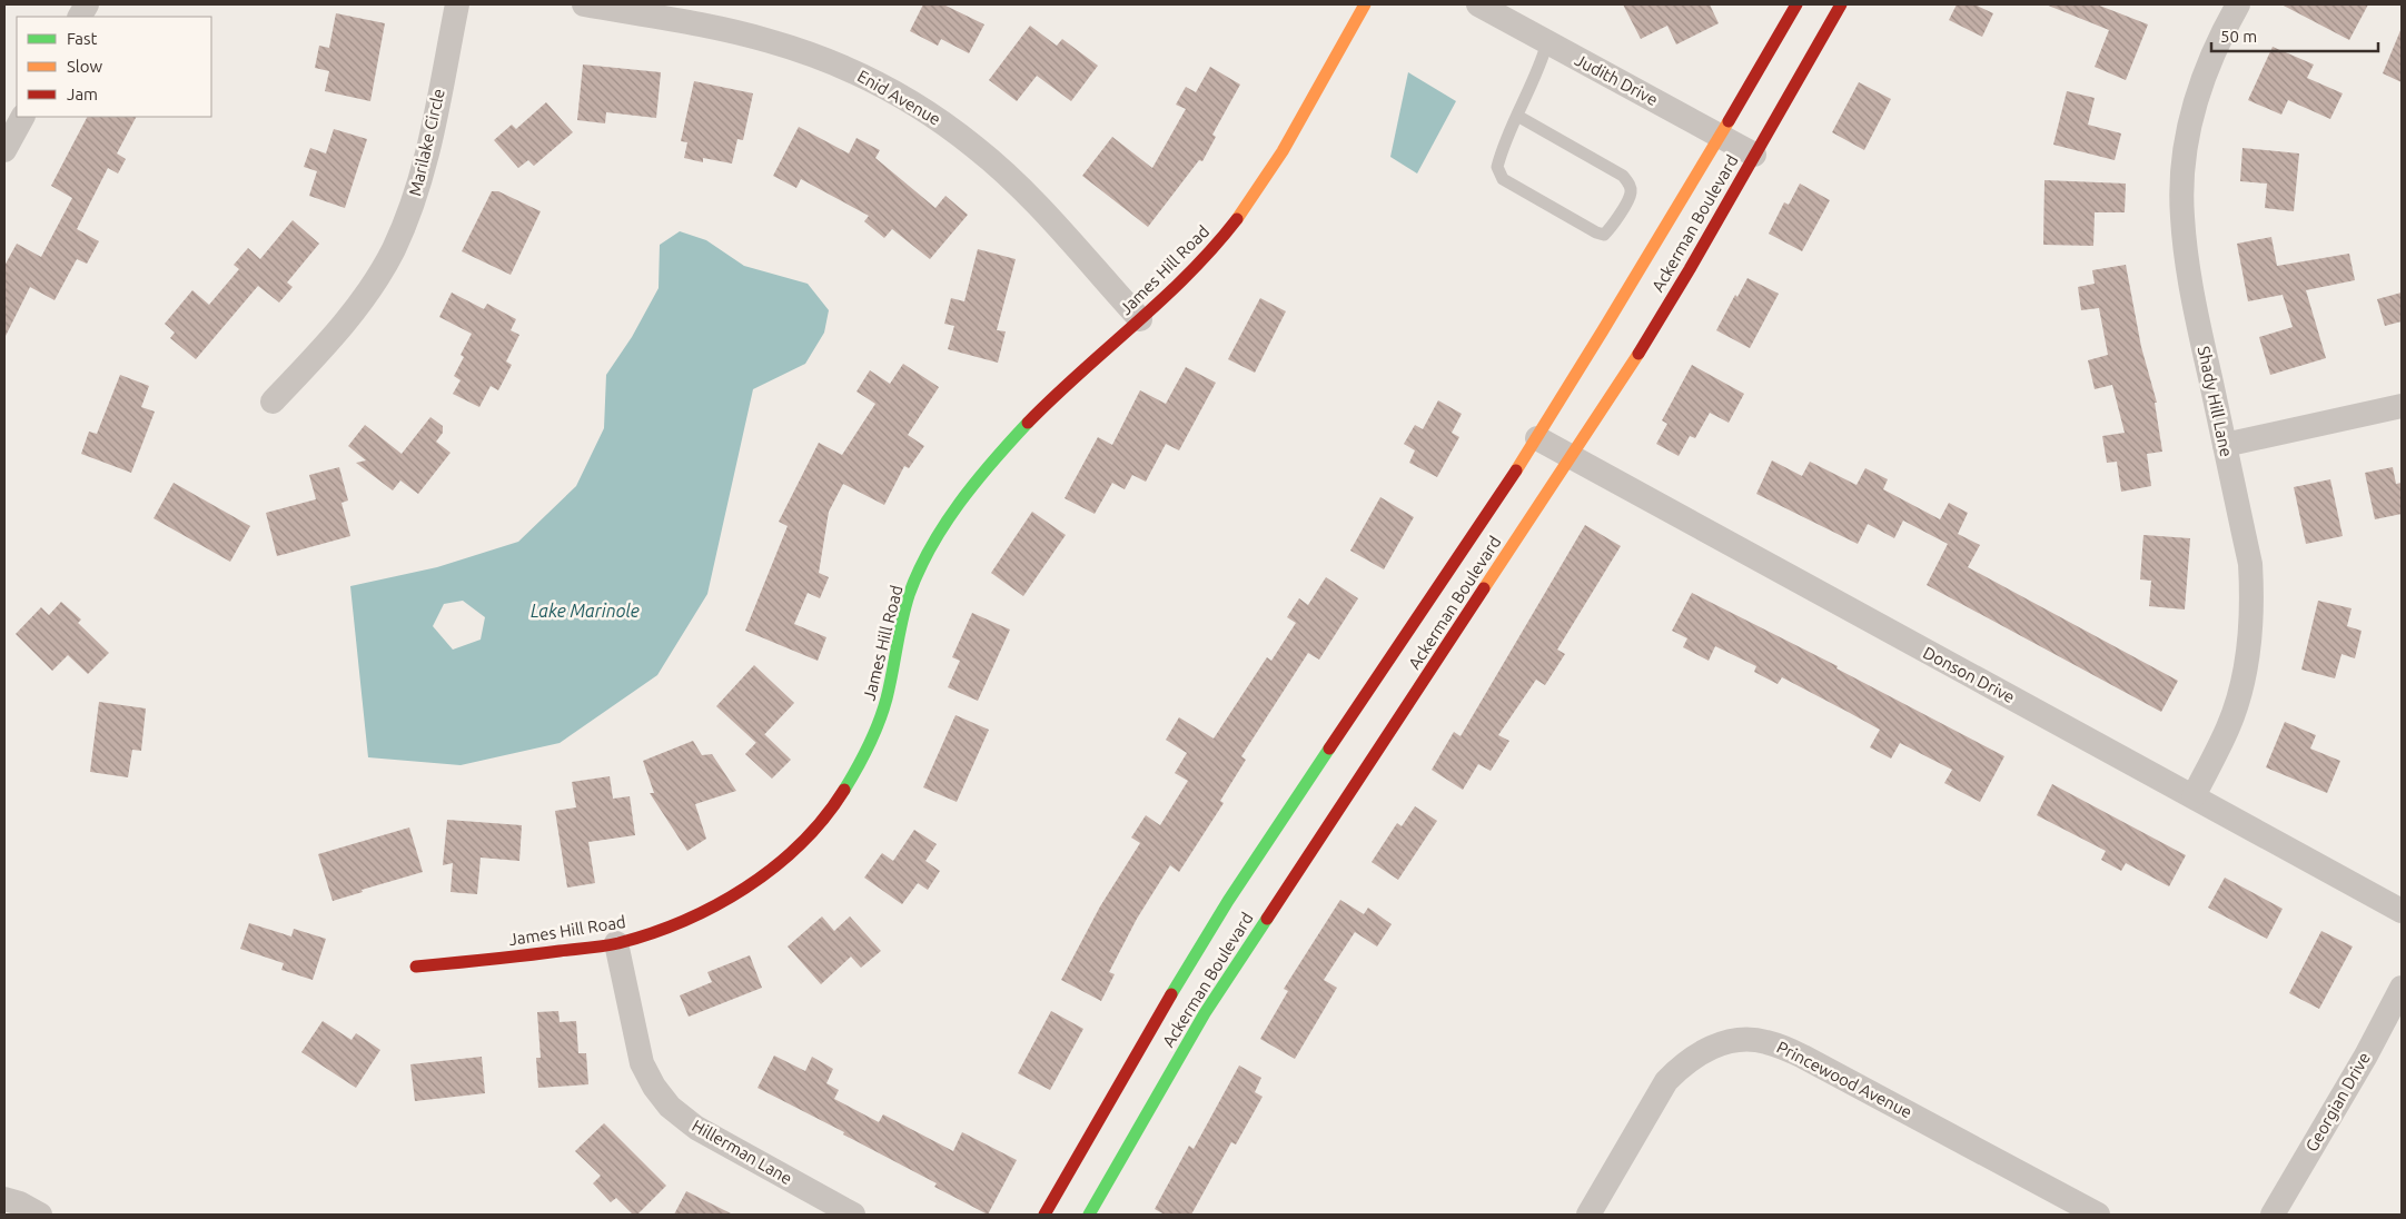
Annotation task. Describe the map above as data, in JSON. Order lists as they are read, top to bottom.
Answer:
{
  "streets": {
    "street": [
      "Judith Drive",
      "Enid Avenue",
      "Marilake Circle",
      "Ackerman Boulevard",
      "James Hill Road",
      "Shady Hill Lane",
      "Donson Drive",
      "Princewood Avenue",
      "Georgian Drive",
      "Hillerman Lane"
    ]
  },
  "crossings": [
    ["Judith Drive", "Ackerman Boulevard"],
    ["Enid Avenue", "James Hill Road"],
    ["Ackerman Boulevard", "Donson Drive"],
    ["James Hill Road", "Hillerman Lane"],
    ["Shady Hill Lane", "Donson Drive"]
  ],
  "water": ["Lake Marinole"],
  "legend": ["Fast", "Slow", "Jam"],
  "scale_bar": "50 m"
}
